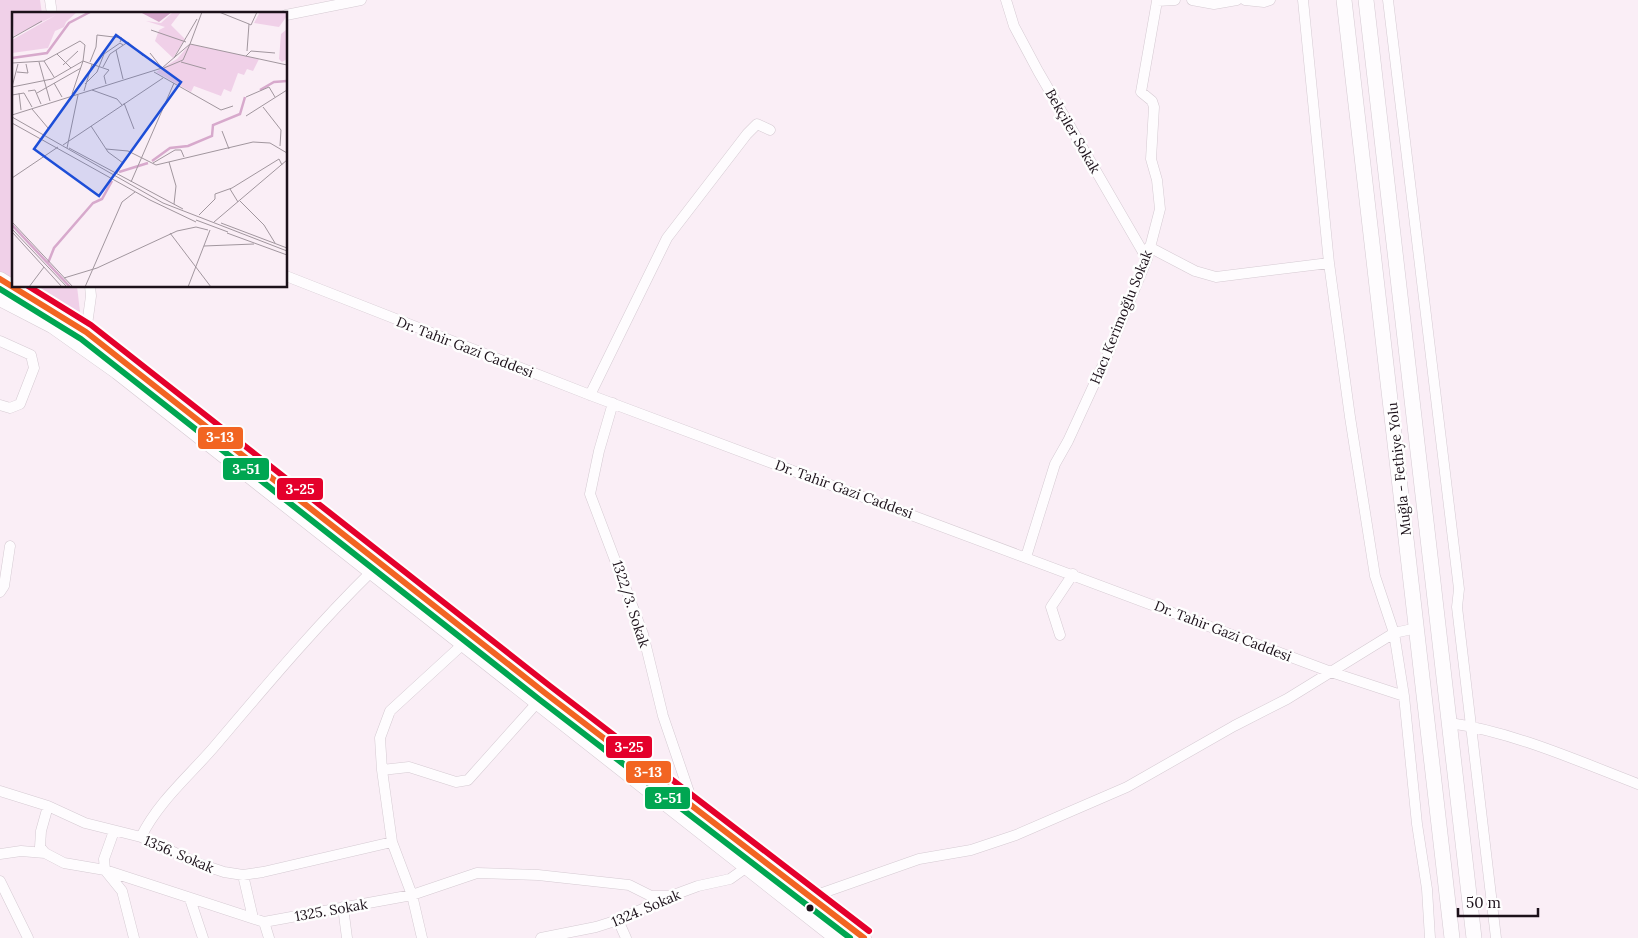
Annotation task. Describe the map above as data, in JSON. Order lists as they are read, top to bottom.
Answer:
{
  "streets": {
    "highway": ["Muğla - Fethiye Yolu"],
    "street": [
      "Bekçiler Sokak",
      "Hacı Kerimoğlu Sokak",
      "Dr. Tahir Gazi Caddesi",
      "1322/3. Sokak",
      "1356. Sokak",
      "1324. Sokak",
      "1325. Sokak"
    ]
  },
  "crossings": [
    ["Bekçiler Sokak", "Hacı Kerimoğlu Sokak"],
    ["Hacı Kerimoğlu Sokak", "Dr. Tahir Gazi Caddesi"],
    ["Dr. Tahir Gazi Caddesi", "1322/3. Sokak"],
    ["1324. Sokak", "1325. Sokak"]
  ],
  "lines": ["transit line 3-13", "transit line 3-25", "transit line 3-51"],
  "scale_bar": "50 m"
}
